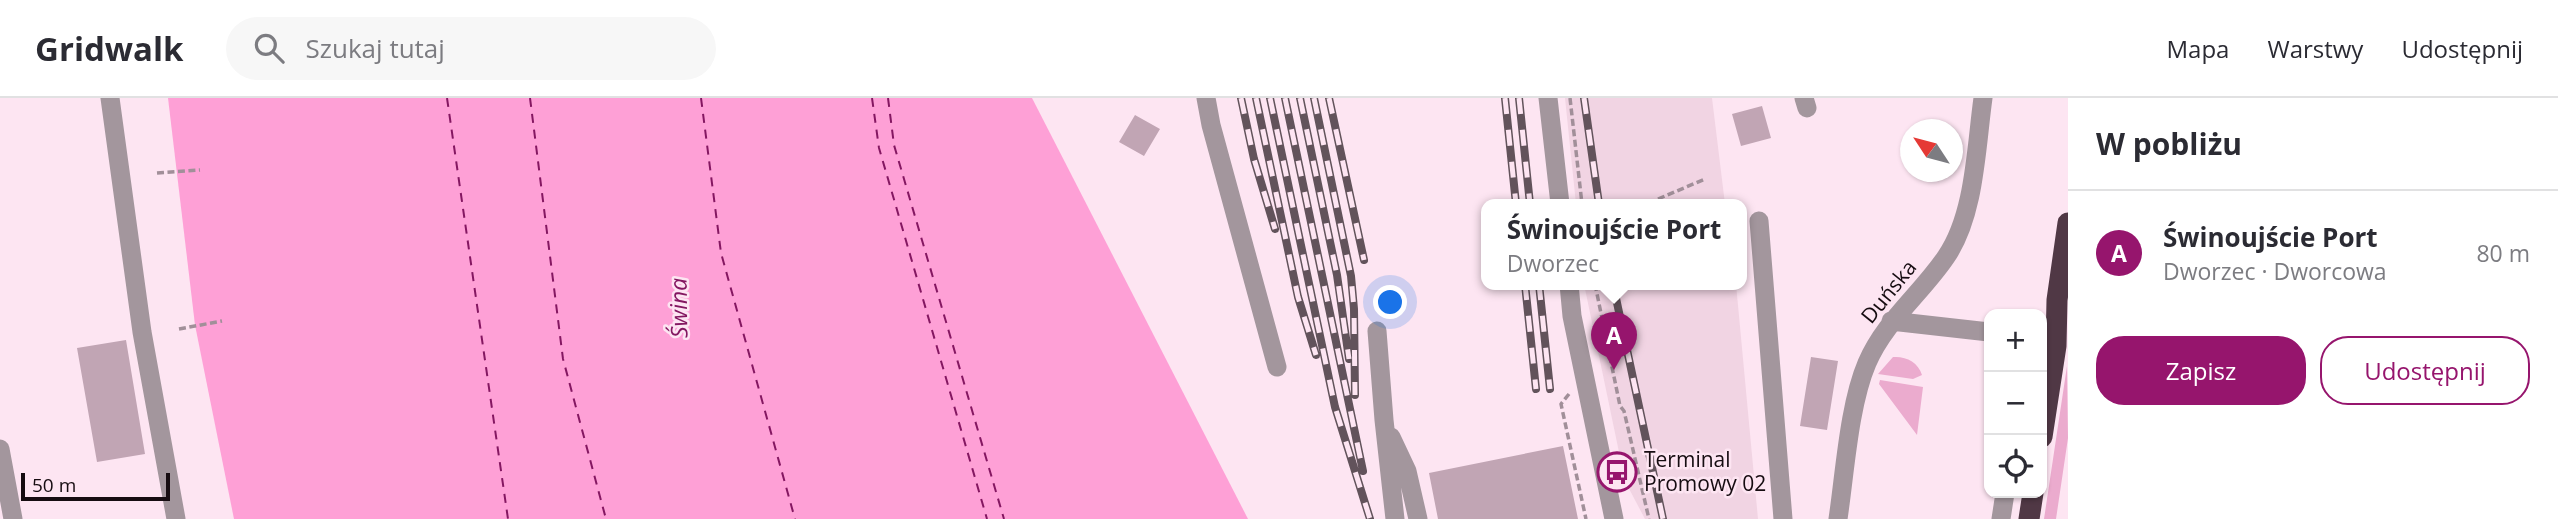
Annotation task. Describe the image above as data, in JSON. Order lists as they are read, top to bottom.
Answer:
{
  "streets": {
    "street": ["Duńska"]
  },
  "water": ["Świna"],
  "places": {
    "bus stop": ["Terminal Promowy 02"]
  },
  "scale_bar": "50 m",
  "north": "top left",
  "page": {
    "header": "Gridwalk",
    "search": "Szukaj tutaj",
    "nav": ["Mapa", "Warstwy", "Udostępnij"],
    "heading": "W pobliżu",
    "list": [
      {
        "mark": "A",
        "name": "Świnoujście Port",
        "note": "Dworzec · Dworcowa",
        "value": "80 m"
      }
    ],
    "popup": ["Świnoujście Port", "Dworzec"],
    "map_buttons": ["+", "−"],
    "pins": "A",
    "buttons": ["Zapisz", "Udostępnij"],
    "scale": "50 m"
  }
}
